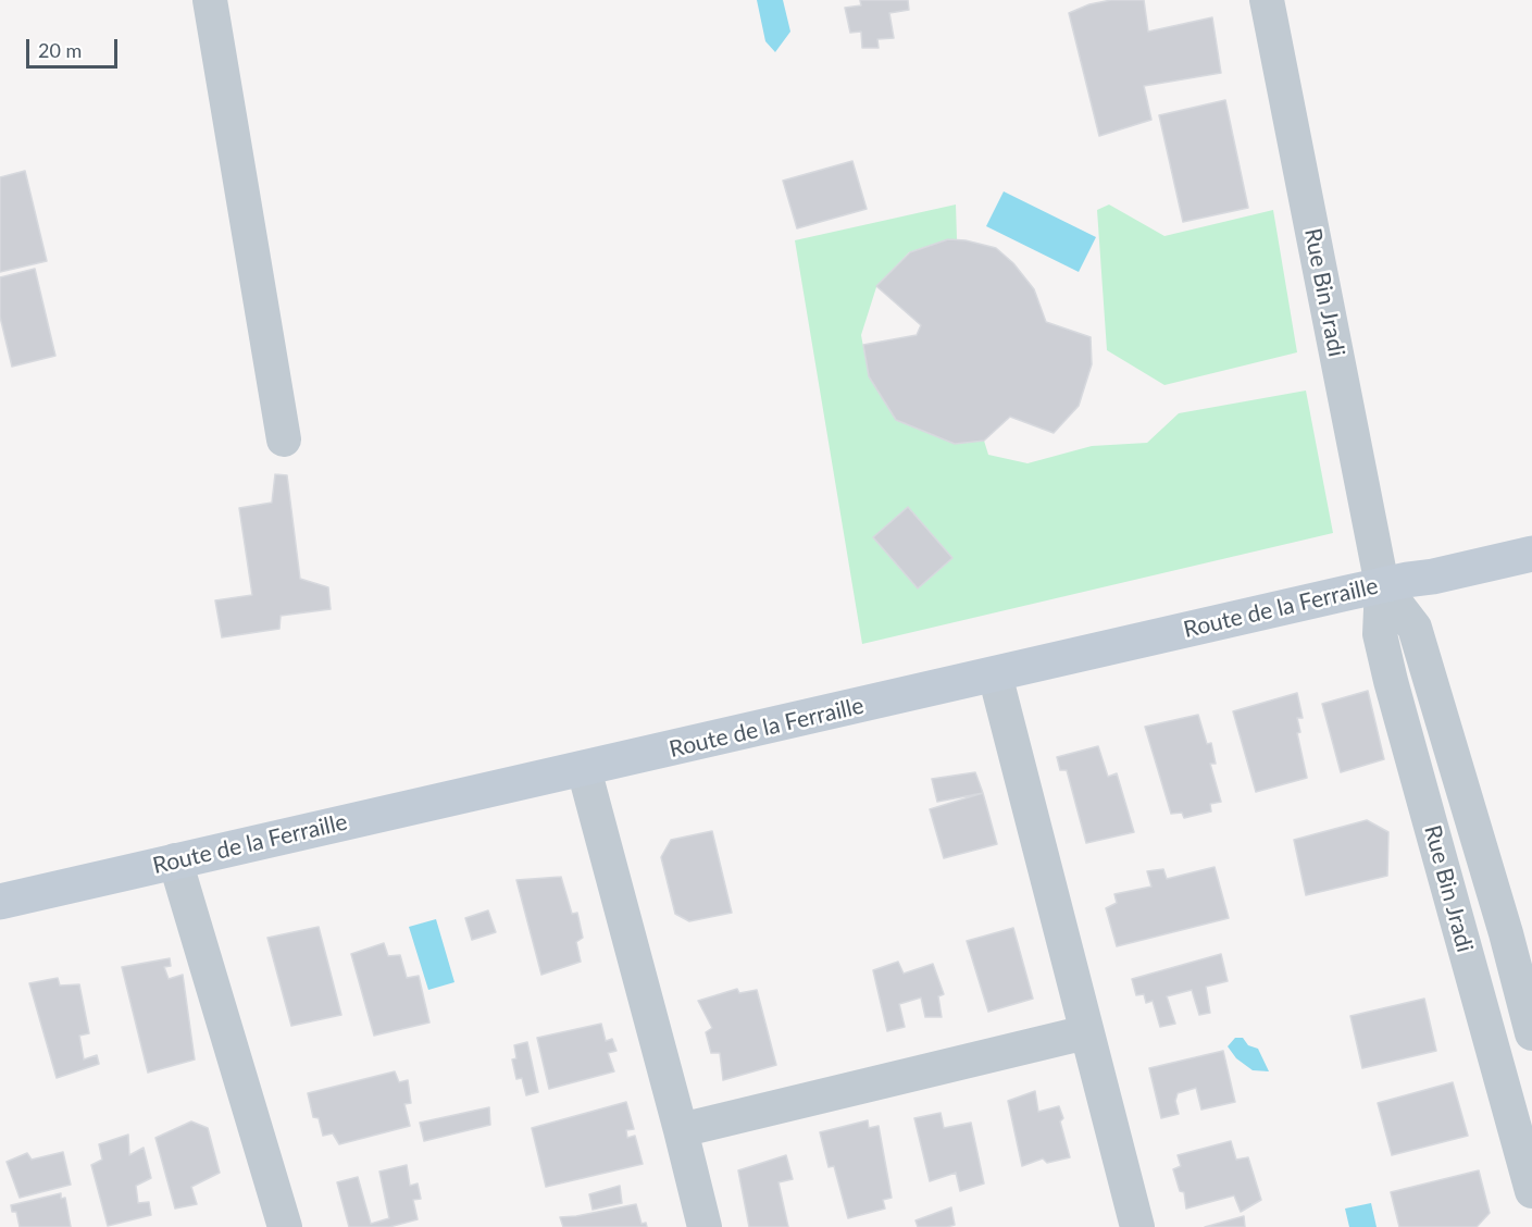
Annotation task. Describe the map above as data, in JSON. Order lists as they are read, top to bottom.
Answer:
{
  "streets": {
    "street": ["Rue Bin Jradi", "Route de la Ferraille"]
  },
  "crossings": [
    ["Rue Bin Jradi", "Route de la Ferraille"]
  ],
  "scale_bar": "20 m"
}
